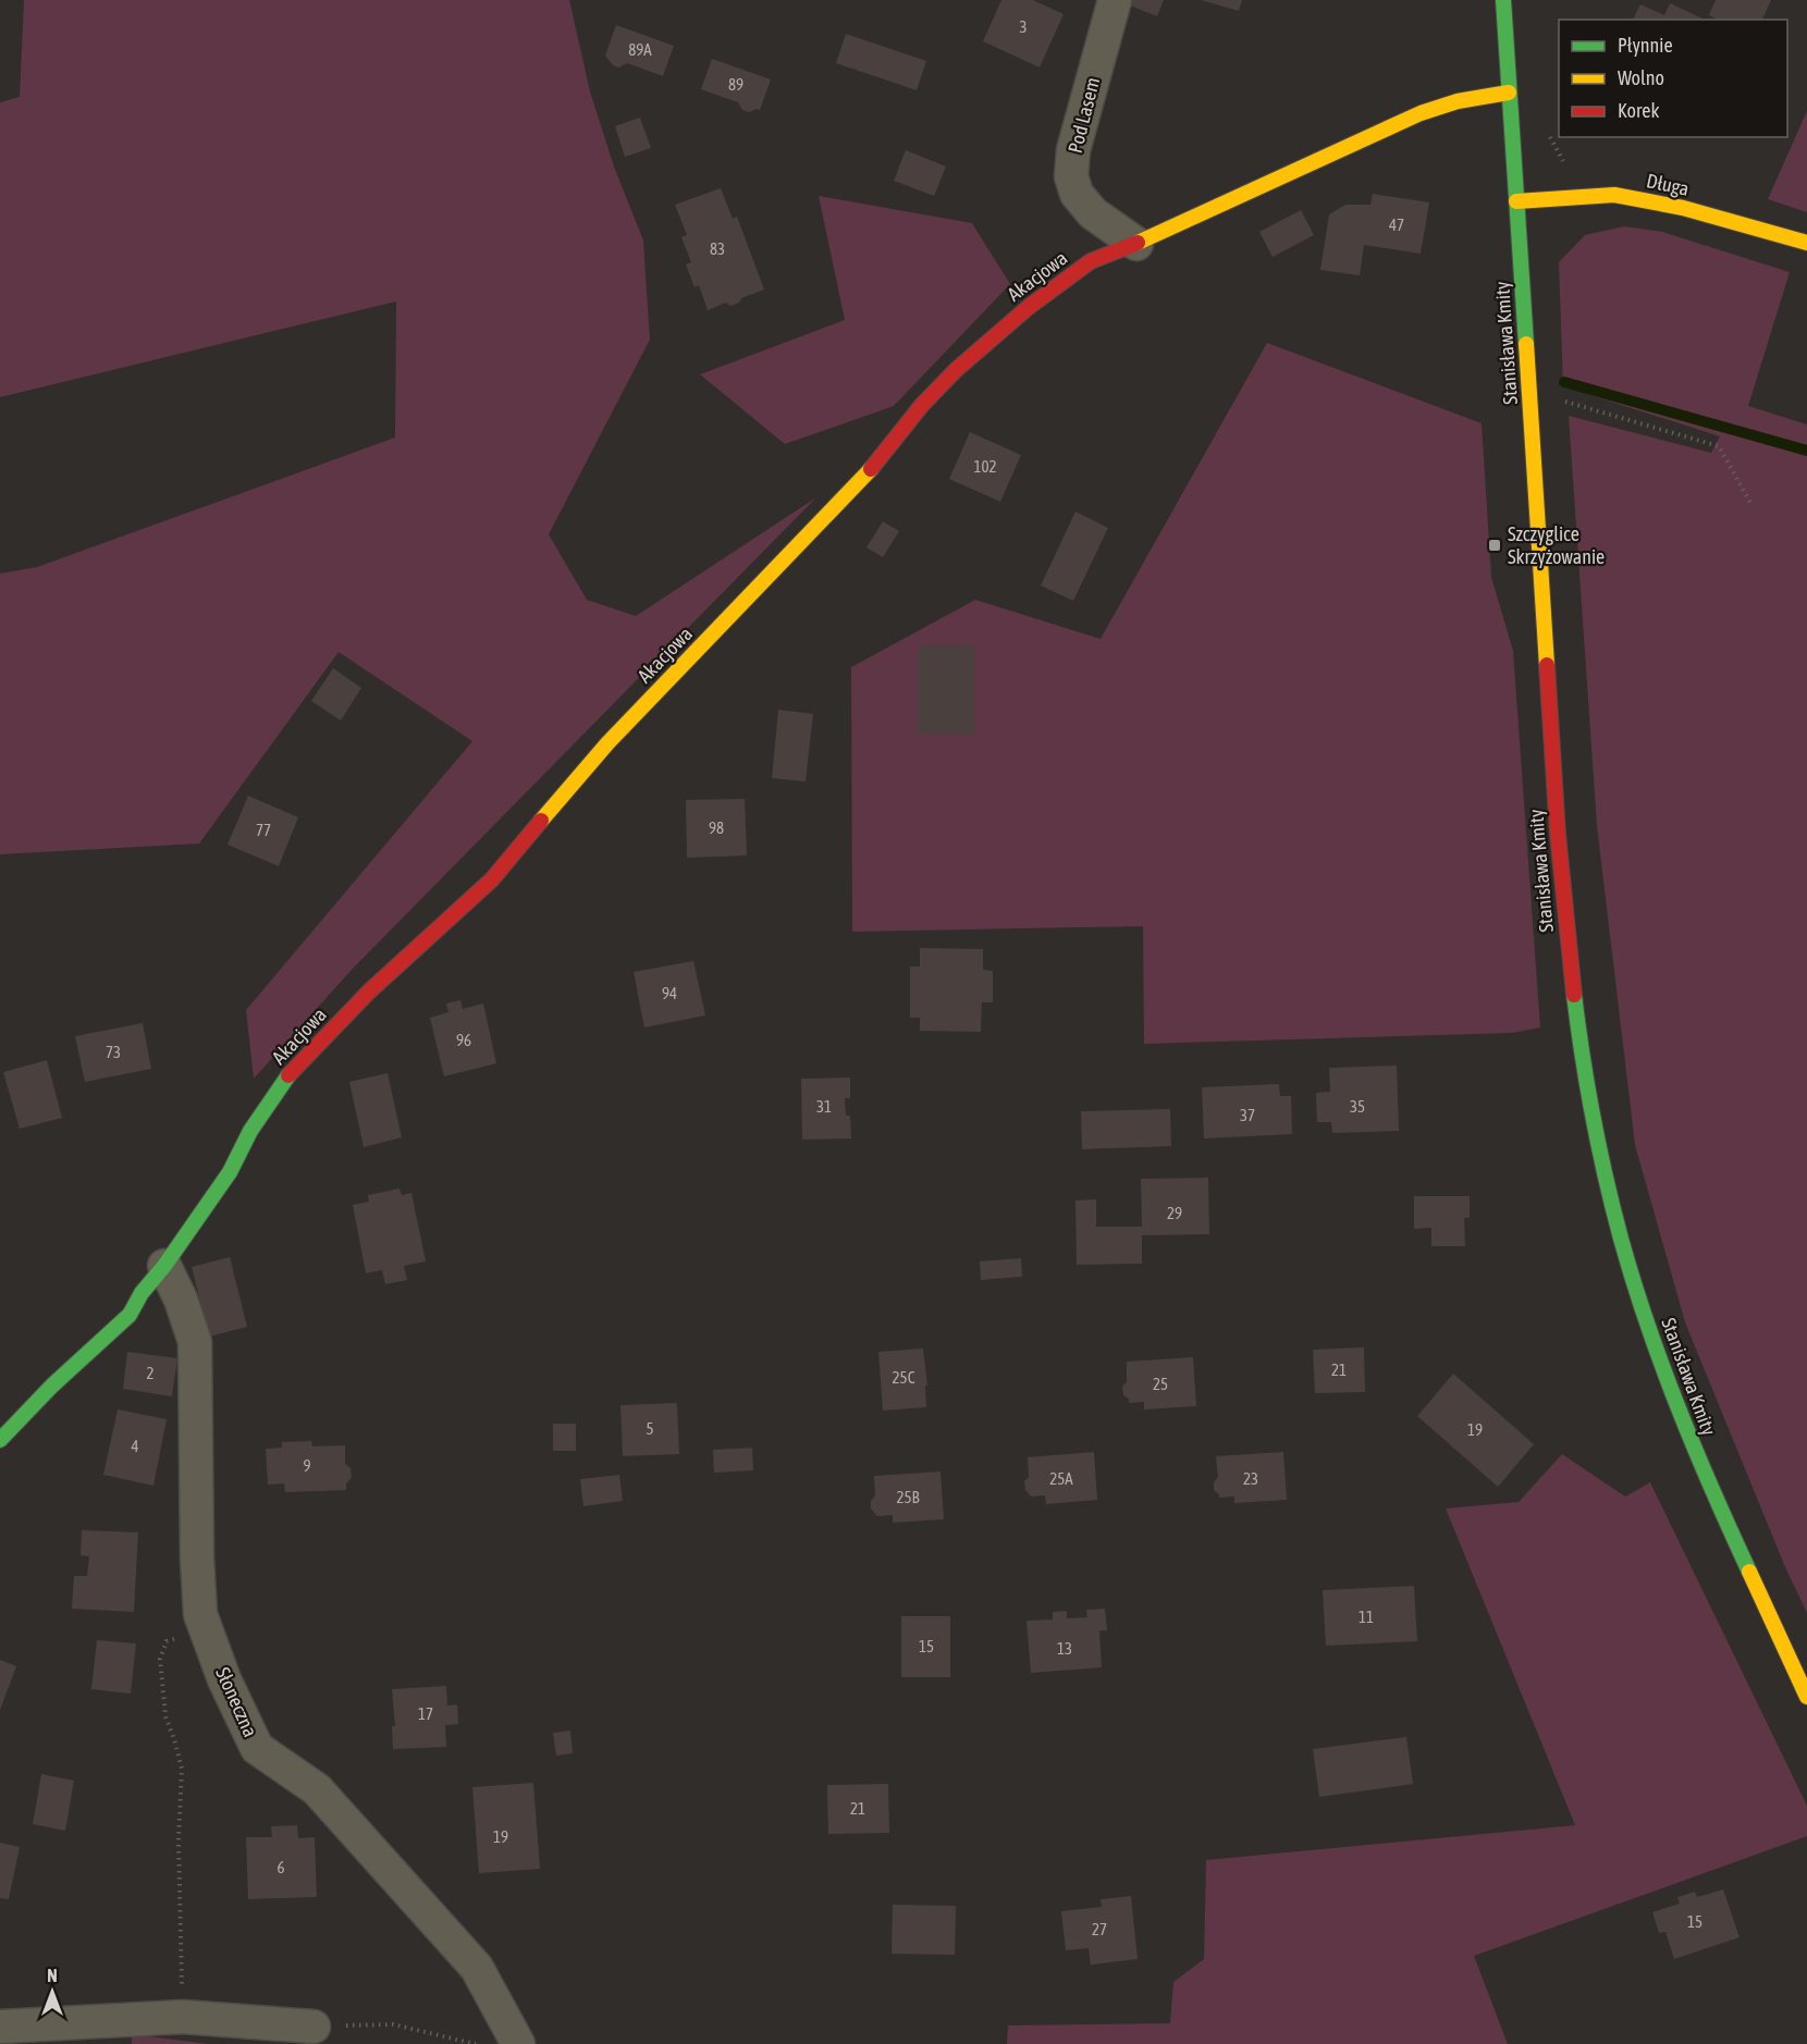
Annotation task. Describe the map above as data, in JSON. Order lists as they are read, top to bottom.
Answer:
{
  "streets": {
    "street": [
      "Pod Lasem",
      "Długa",
      "Akacjowa",
      "Stanisława Kmity",
      "Słoneczna"
    ]
  },
  "crossings": [
    ["Pod Lasem", "Akacjowa"],
    ["Długa", "Stanisława Kmity"],
    ["Akacjowa", "Stanisława Kmity"],
    ["Akacjowa", "Słoneczna"]
  ],
  "places": {
    "transit": ["Szczyglice Skrzyżowanie"]
  },
  "house_numbers": [
    "3",
    "89A",
    "89",
    "47",
    "83",
    "102",
    "98",
    "77",
    "94",
    "96",
    "73",
    "31",
    "35",
    "37",
    "29",
    "21",
    "2",
    "25C",
    "25",
    "5",
    "19",
    "4",
    "9",
    "25A",
    "23",
    "25B",
    "11",
    "15",
    "13",
    "17",
    "21",
    "19",
    "6",
    "15",
    "27"
  ],
  "legend": ["Płynnie", "Wolno", "Korek"],
  "north": "top"
}
